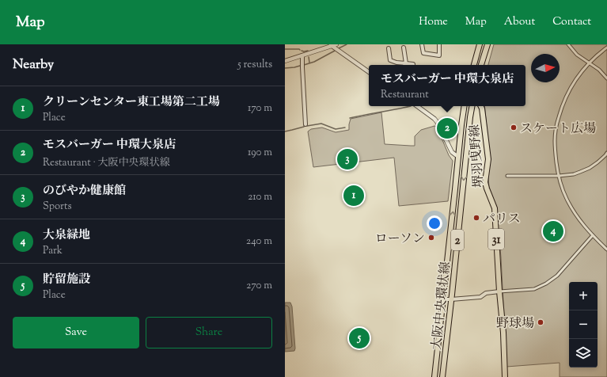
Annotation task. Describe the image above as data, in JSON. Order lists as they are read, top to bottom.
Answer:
{
  "streets": {
    "main road": [
      "堺羽曳野線",
      "31",
      "2",
      "大阪中央環状線"
    ]
  },
  "places": [
    "スケート広場",
    "パリス",
    "ローソン",
    "野球場"
  ],
  "north": "right",
  "page": {
    "header": "Map",
    "nav": [
      "Home",
      "Map",
      "About",
      "Contact"
    ],
    "heading": ["Nearby", "5 results"],
    "popup": ["モスバーガー 中環大泉店", "Restaurant"],
    "list": [
      {
        "mark": "1",
        "name": "クリーンセンター東工場第二工場",
        "note": "Place",
        "value": "170 m"
      },
      {
        "mark": "2",
        "name": "モスバーガー 中環大泉店",
        "note": "Restaurant · 大阪中央環状線",
        "value": "190 m"
      },
      {
        "mark": "3",
        "name": "のびやか健康館",
        "note": "Sports",
        "value": "210 m"
      },
      {
        "mark": "4",
        "name": "大泉緑地",
        "note": "Park",
        "value": "240 m"
      },
      {
        "mark": "5",
        "name": "貯留施設",
        "note": "Place",
        "value": "270 m"
      }
    ],
    "pins": [
      "2",
      "3",
      "1",
      "4",
      "5"
    ],
    "map_buttons": ["+", "−"],
    "buttons": ["Save", "Share"]
  }
}
